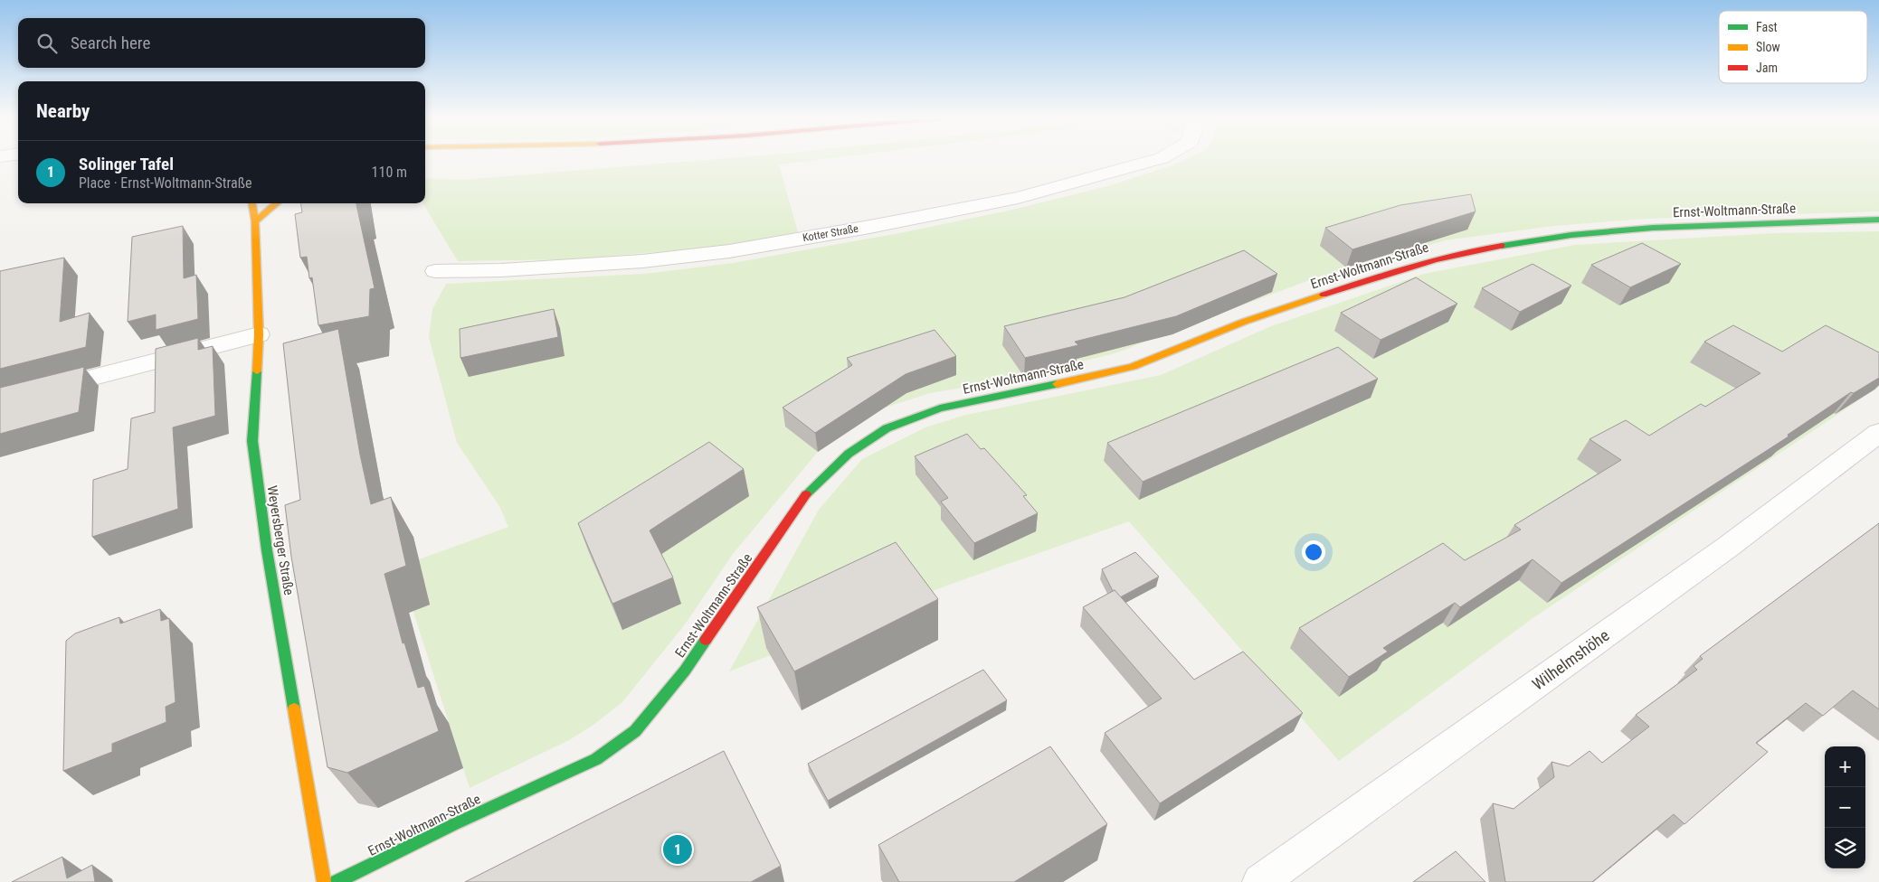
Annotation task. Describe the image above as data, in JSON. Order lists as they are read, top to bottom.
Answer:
{
  "streets": {
    "street": [
      "Ernst-Woltmann-Straße",
      "Kotter Straße",
      "Weyersberger Straße",
      "Wilhelmshöhe"
    ]
  },
  "legend": ["Fast", "Slow", "Jam"],
  "page": {
    "search": "Search here",
    "heading": "Nearby",
    "list": [
      {
        "mark": "1",
        "name": "Solinger Tafel",
        "note": "Place · Ernst-Woltmann-Straße",
        "value": "110 m"
      }
    ],
    "map_buttons": ["+", "−"],
    "pins": "1"
  }
}
